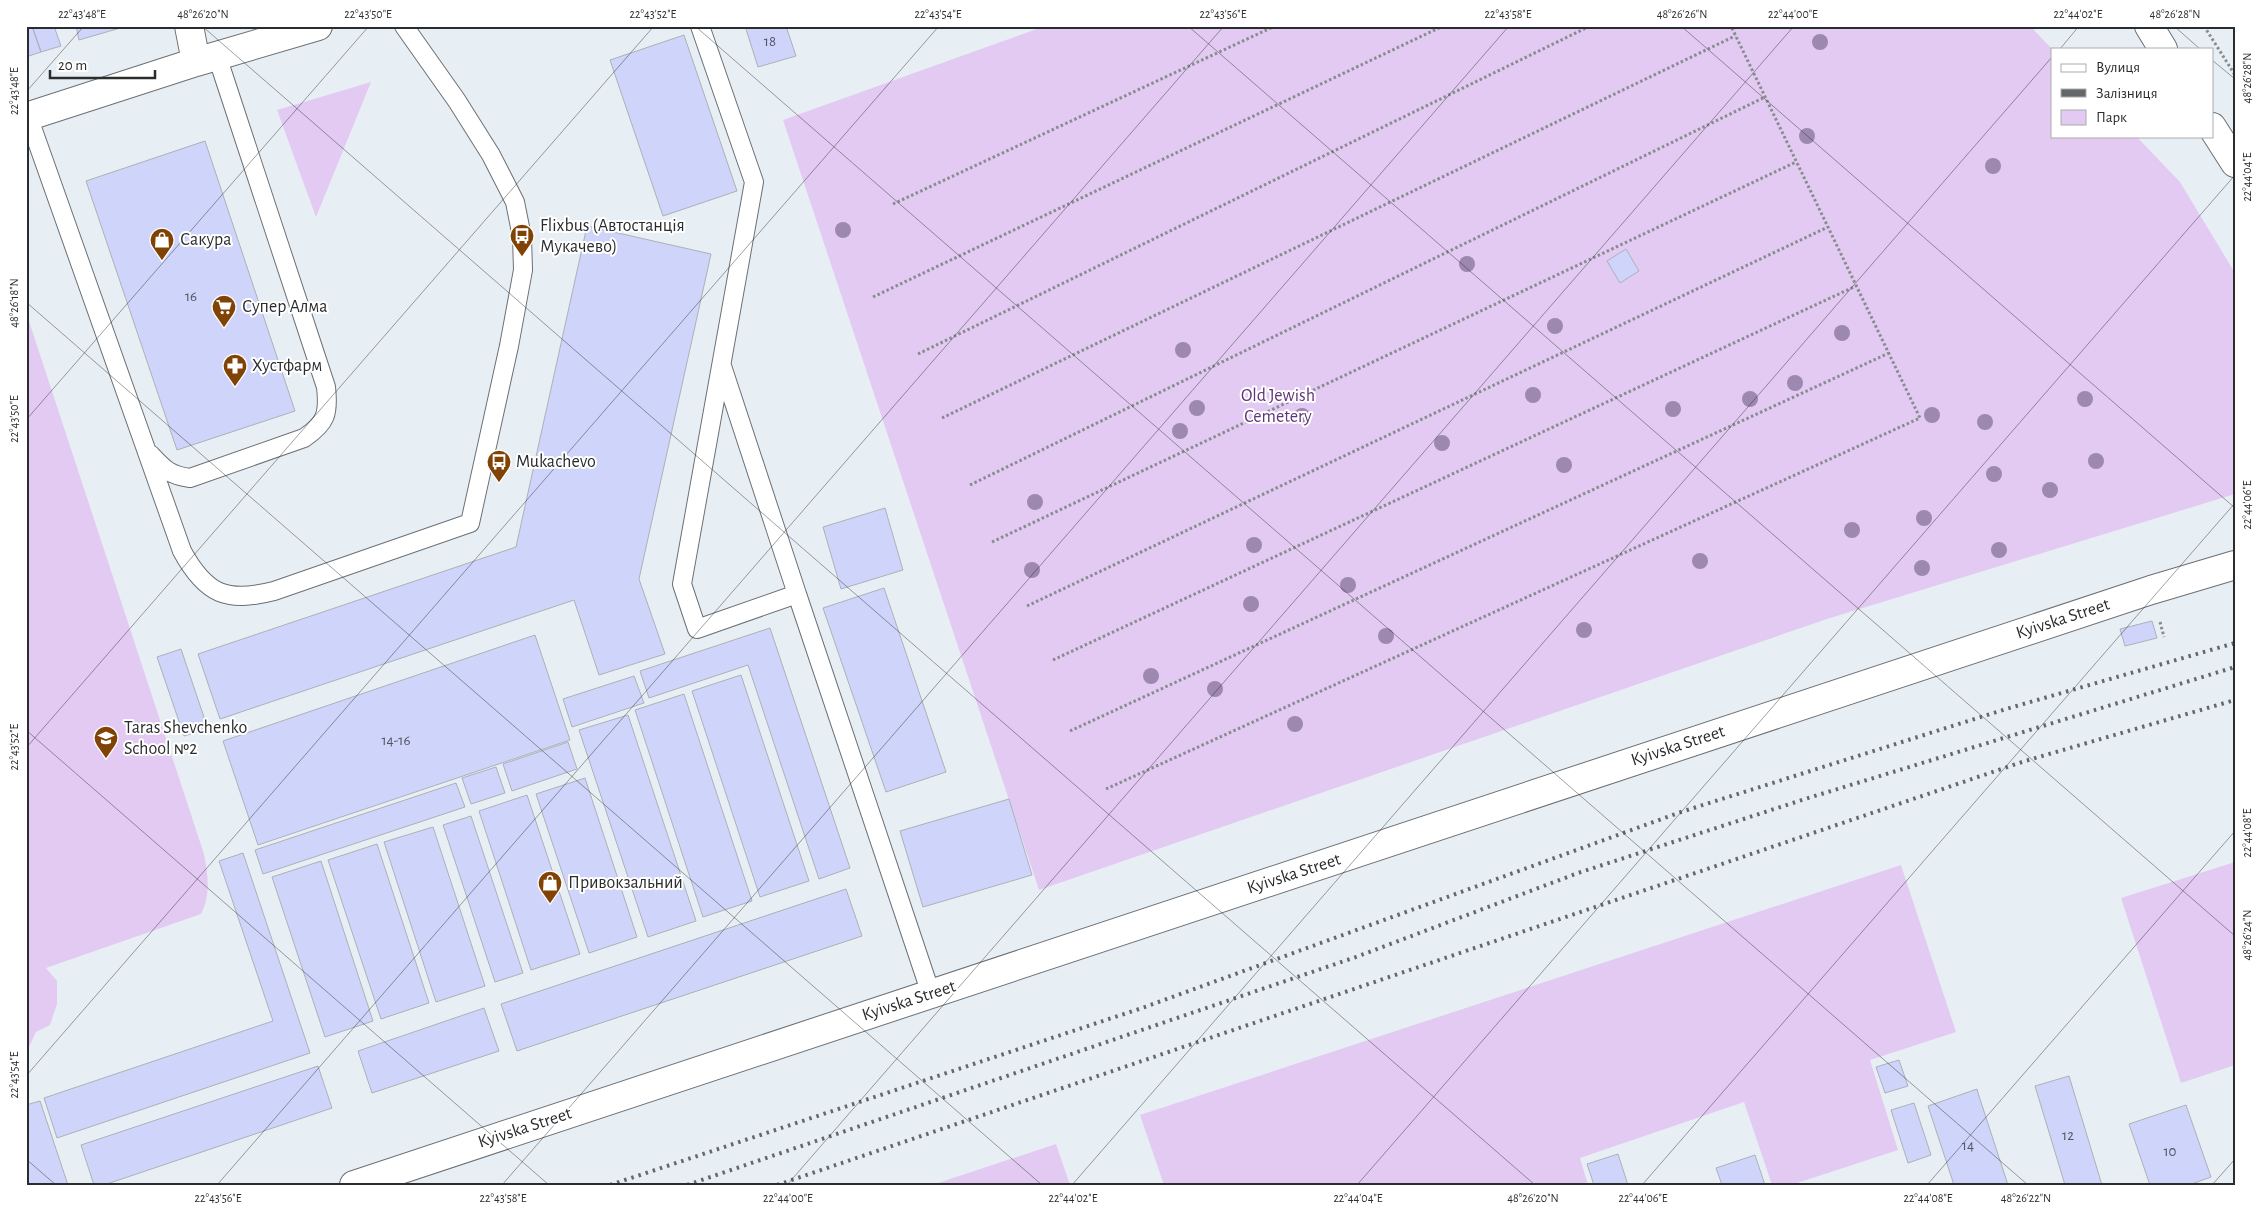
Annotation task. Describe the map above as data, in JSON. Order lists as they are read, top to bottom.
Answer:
{
  "streets": {
    "street": ["Kyivska Street"]
  },
  "parks": ["Old Jewish Cemetery"],
  "places": {
    "bus stop": ["Flixbus (Автостанція Мукачево)", "Mukachevo"],
    "shop": ["Сакура", "Привокзальний"],
    "supermarket": ["Супер Алма"],
    "pharmacy": ["Хустфарм"],
    "school or university": ["Taras Shevchenko School №2"]
  },
  "house_numbers": [
    "18",
    "16",
    "14-16",
    "12",
    "14",
    "10"
  ],
  "legend": ["Вулиця", "Залізниця", "Парк"],
  "scale_bar": "20 m",
  "coordinates": [
    "22°43'48\"E",
    "48°26'20\"N",
    "22°43'50\"E",
    "22°43'52\"E",
    "22°43'54\"E",
    "22°43'56\"E",
    "22°43'58\"E",
    "48°26'26\"N",
    "22°44'00\"E",
    "22°44'02\"E",
    "48°26'28\"N",
    "22°44'04\"E",
    "48°26'18\"N",
    "22°44'06\"E",
    "22°44'08\"E",
    "48°26'24\"N",
    "48°26'22\"N"
  ]
}
